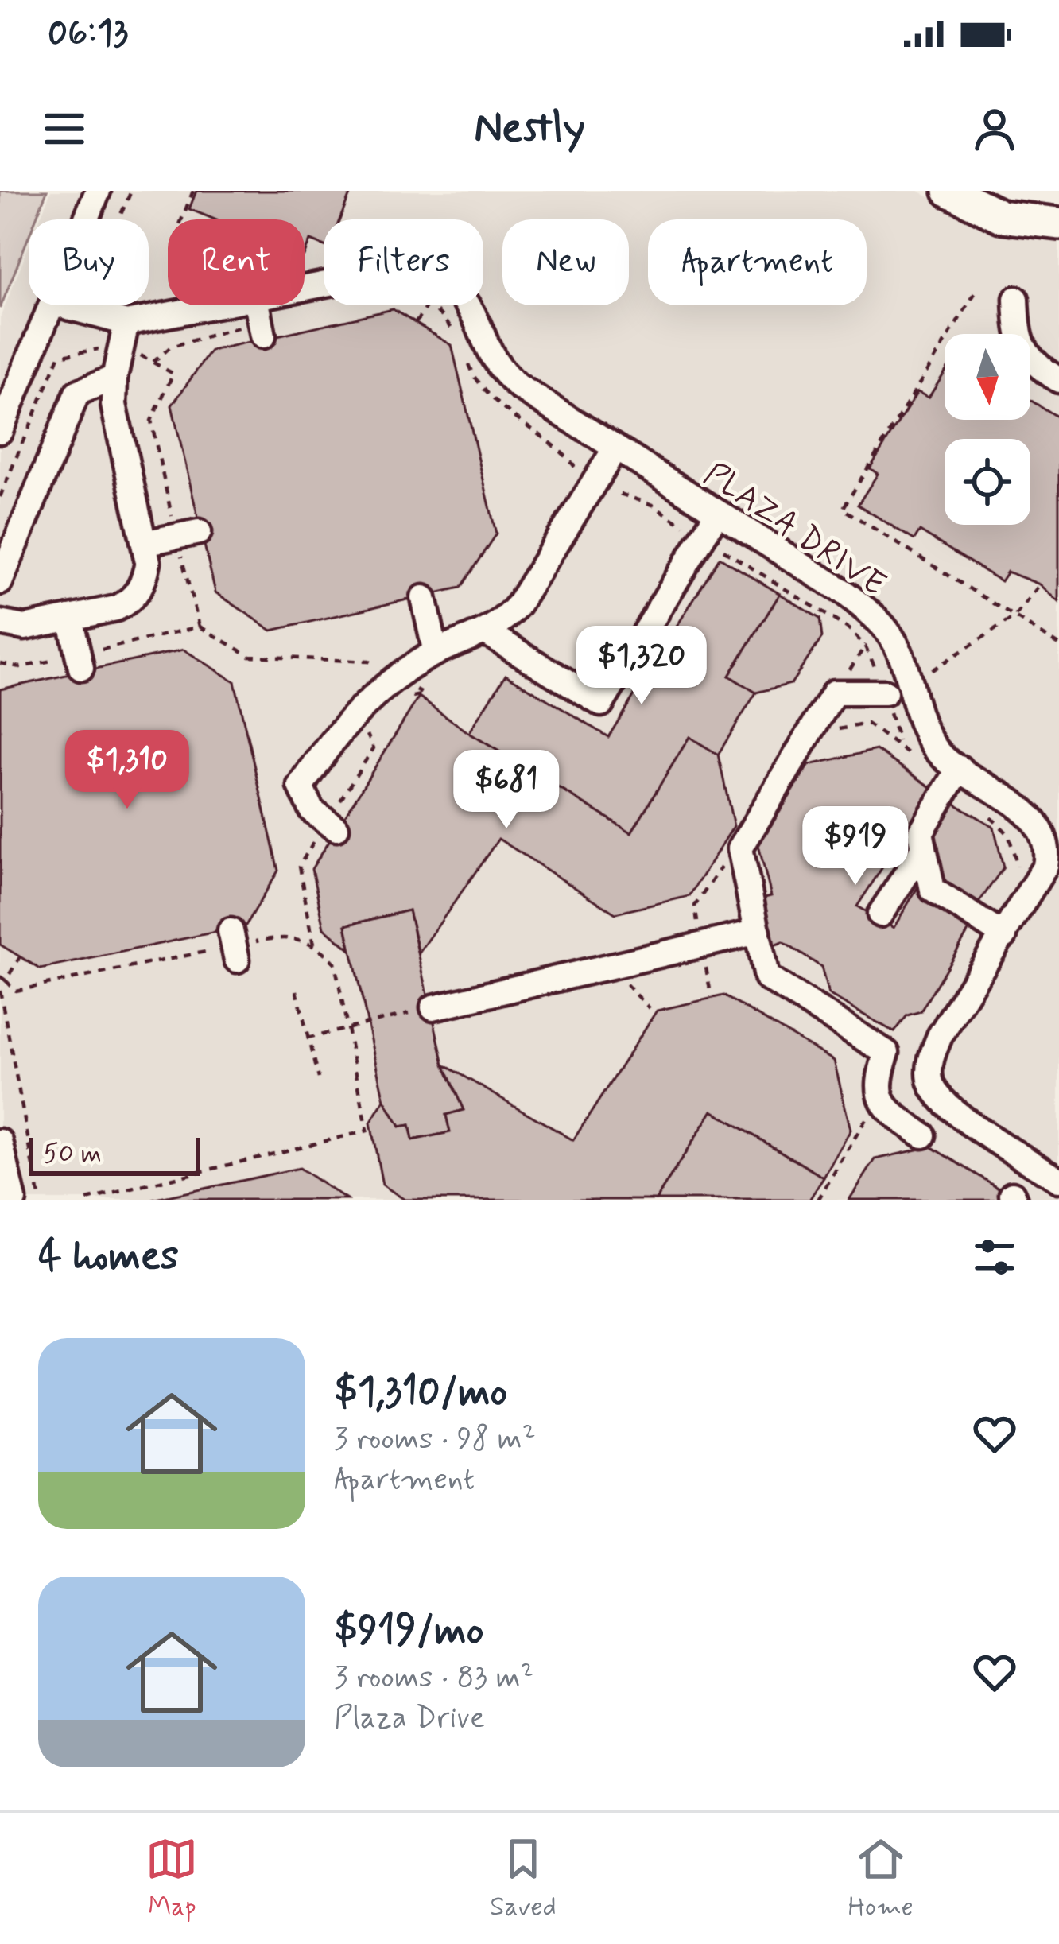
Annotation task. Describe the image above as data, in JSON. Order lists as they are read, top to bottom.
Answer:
{
  "streets": {
    "street": ["PLAZA DRIVE"]
  },
  "scale_bar": "50 m",
  "north": "bottom",
  "page": {
    "status": "06:13",
    "header": "Nestly",
    "chip": [
      "Buy",
      "Rent",
      "Filters",
      "New",
      "Apartment"
    ],
    "price": [
      "$1,320",
      "$1,310",
      "$681",
      "$919"
    ],
    "scale": "50 m",
    "heading": "4 homes",
    "list": [
      {
        "name": "$1,310/mo",
        "note": "3 rooms · 98 m² · Apartment"
      },
      {
        "name": "$919/mo",
        "note": "3 rooms · 83 m² · Plaza Drive"
      }
    ],
    "tabs": ["Map", "Saved", "Home"]
  }
}
